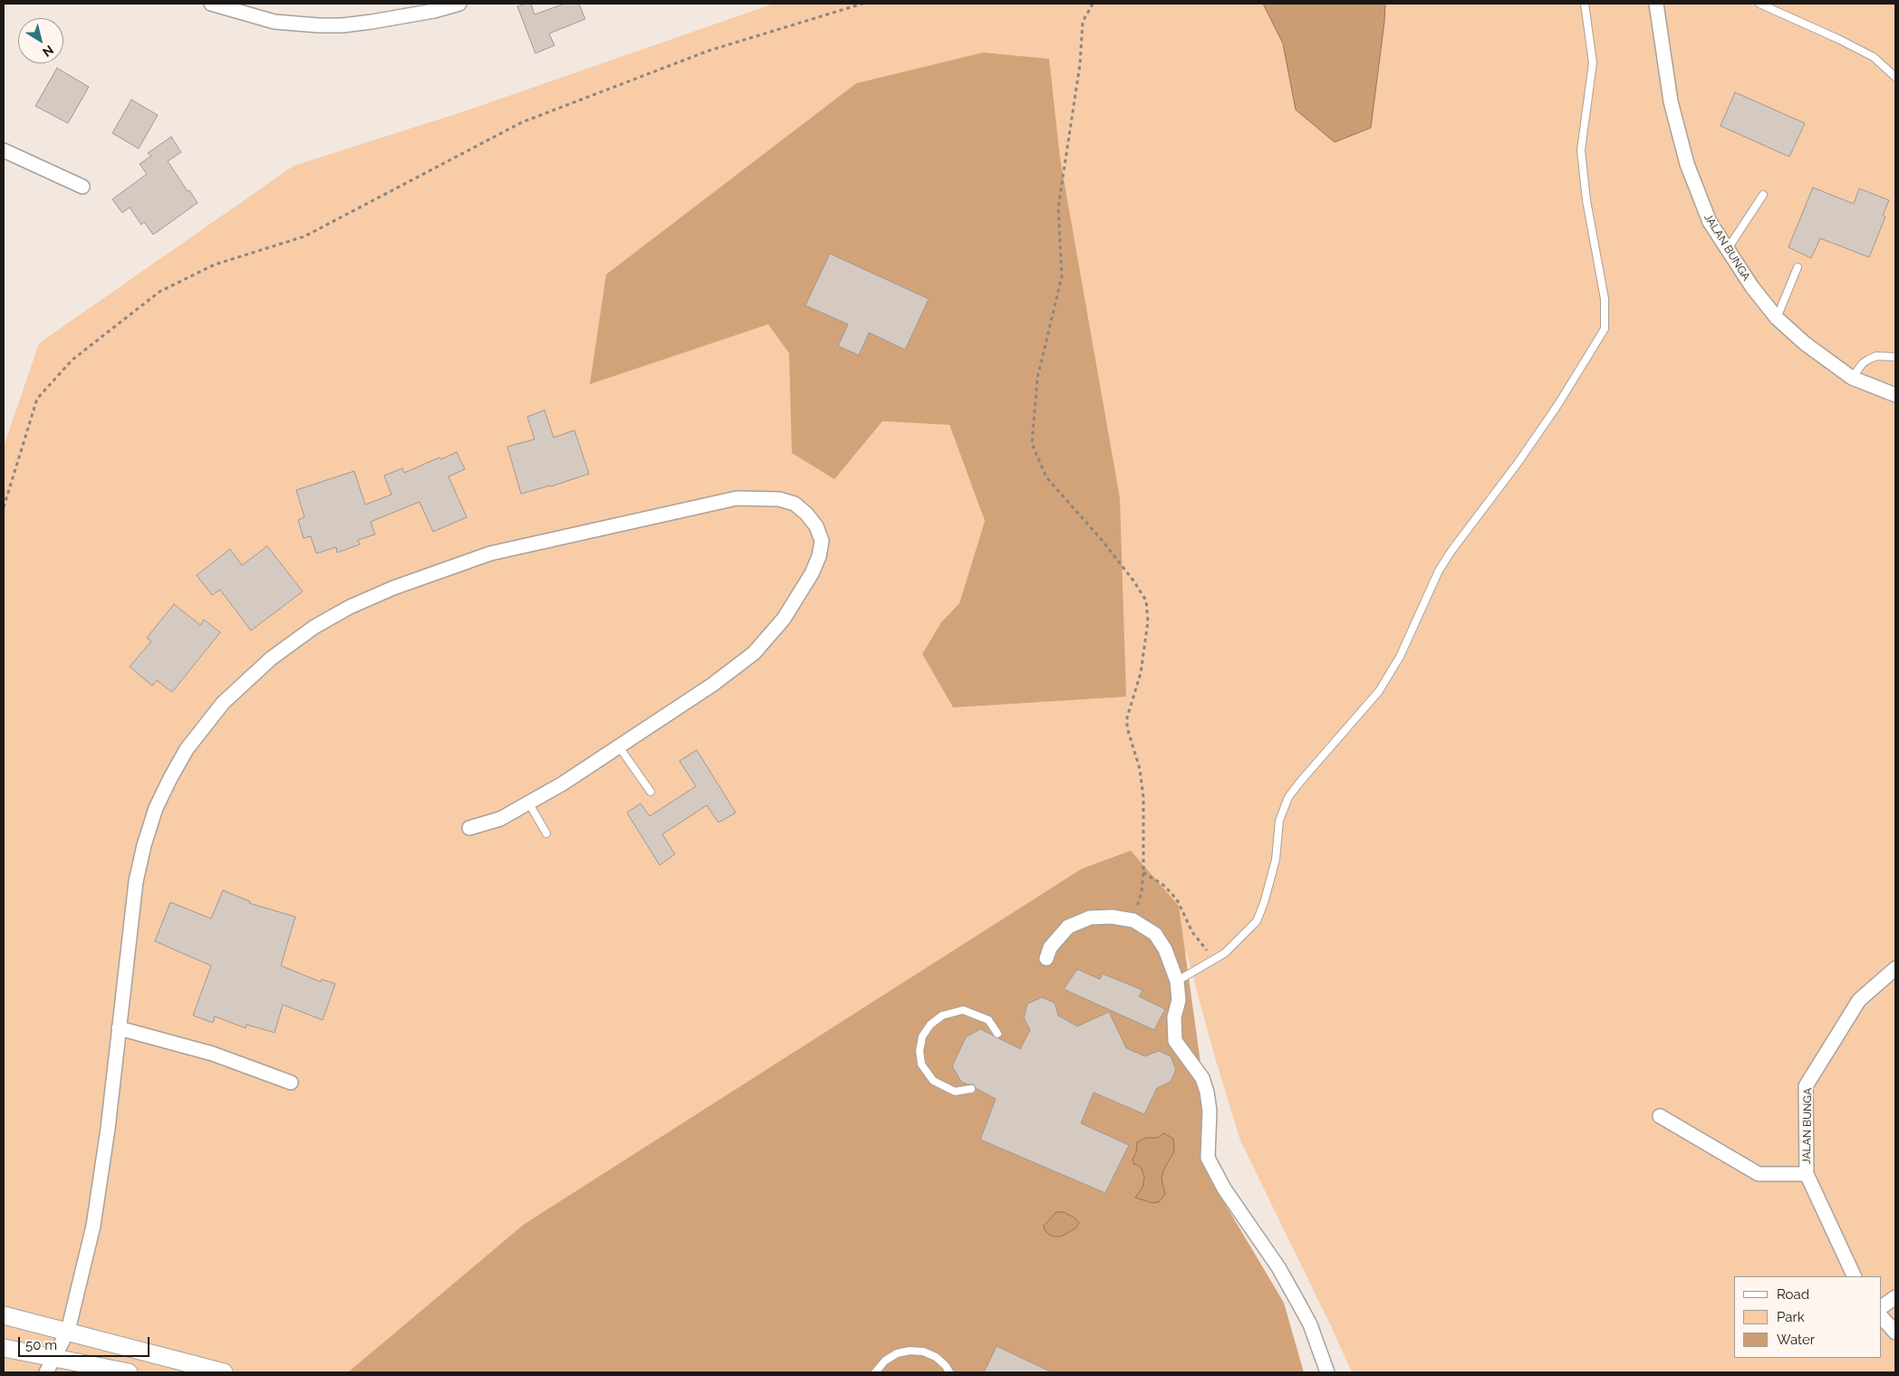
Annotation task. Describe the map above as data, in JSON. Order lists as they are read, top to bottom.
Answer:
{
  "streets": {
    "street": ["JALAN BUNGA"]
  },
  "legend": ["Road", "Park", "Water"],
  "scale_bar": "50 m",
  "north": "bottom right"
}
